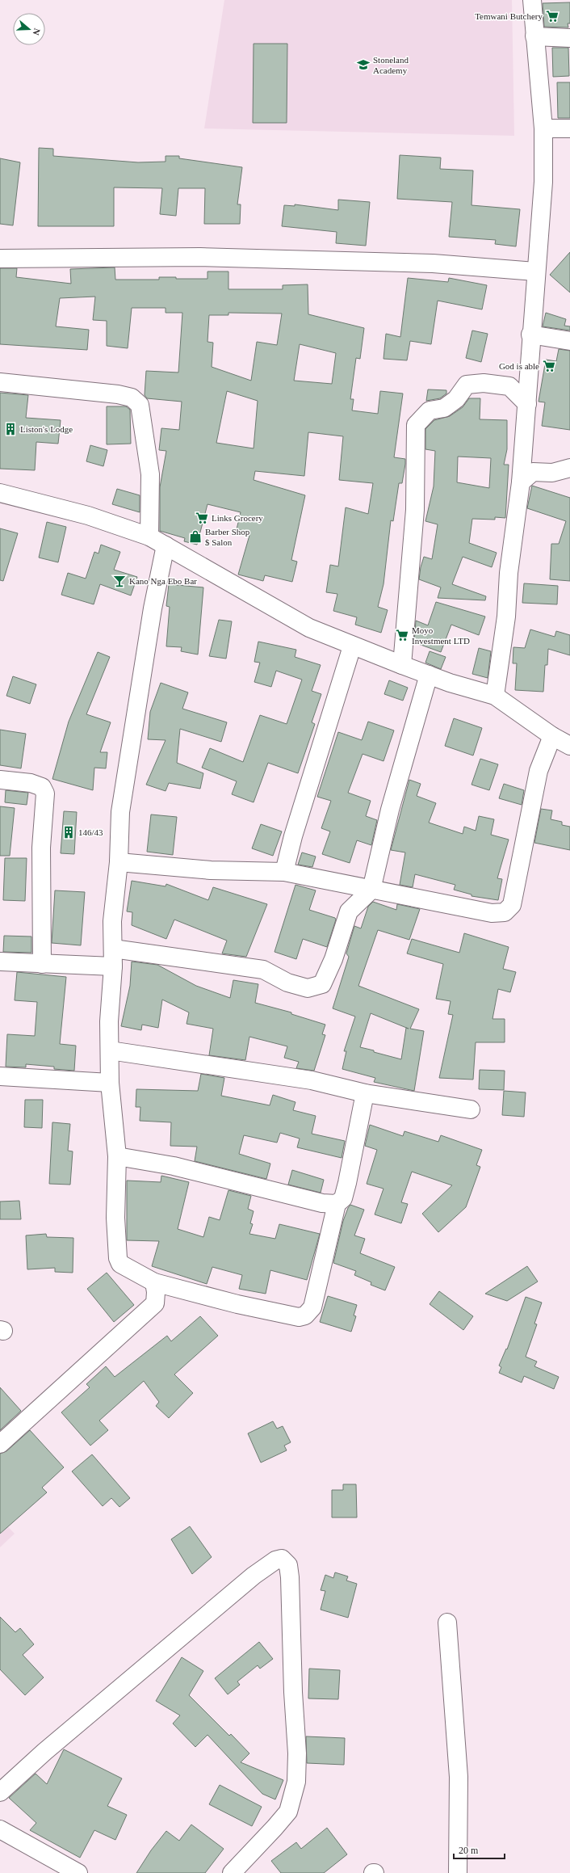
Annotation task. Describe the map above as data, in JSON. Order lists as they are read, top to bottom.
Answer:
{
  "places": {
    "supermarket": [
      "Temwani Butchery",
      "God is able",
      "Links Grocery",
      "Moyo Investment LTD"
    ],
    "school or university": ["Stoneland Academy"],
    "building": ["Liston's Lodge", "146/43"],
    "shop": ["Barber Shop $ Salon"],
    "bar": ["Kano Nga Ebo Bar"]
  },
  "scale_bar": "20 m",
  "north": "right"
}
